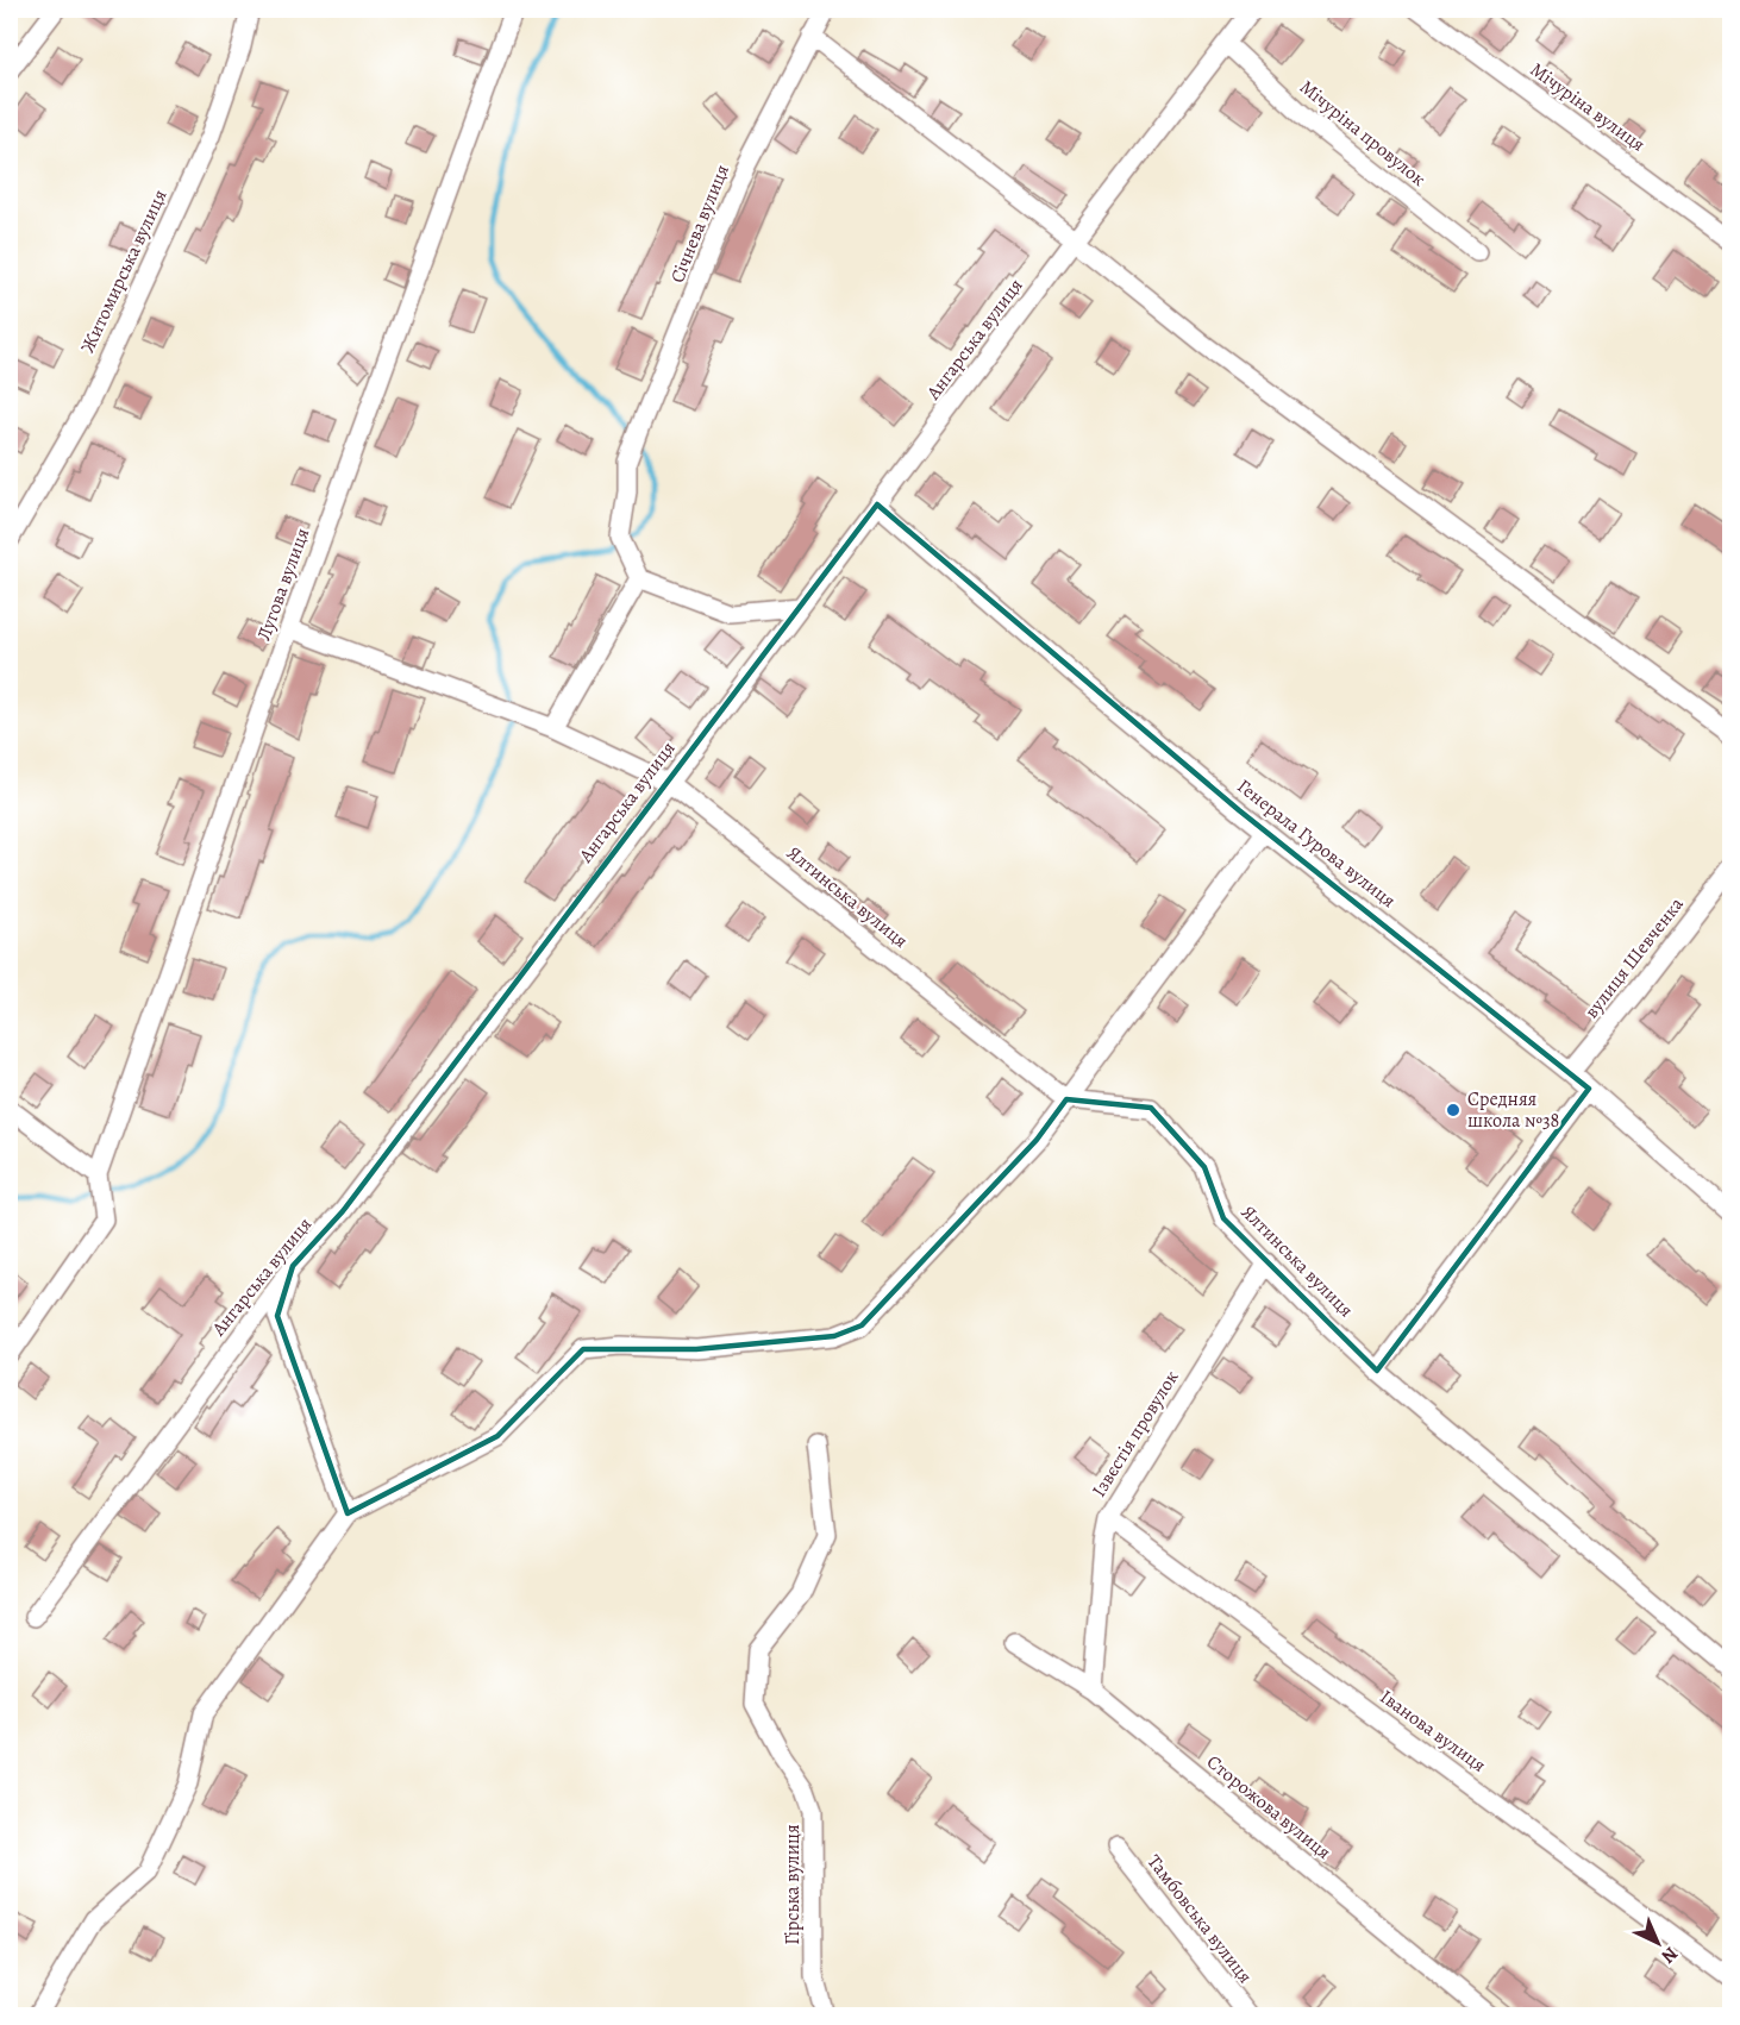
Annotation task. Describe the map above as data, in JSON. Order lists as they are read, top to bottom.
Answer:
{
  "streets": {
    "street": [
      "Мічуріна вулиця",
      "Мічуріна провулок",
      "Січнева вулиця",
      "Житомирська вулиця",
      "Ангарська вулиця",
      "Лугова вулиця",
      "Генерала Гурова вулиця",
      "Ялтинська вулиця",
      "вулиця Шевченка",
      "Ізвєстія провулок",
      "Іванова вулиця",
      "Сторожова вулиця",
      "Гірська вулиця",
      "Тамбовська вулиця"
    ]
  },
  "crossings": [
    ["Мічуріна провулок", "Ангарська вулиця"],
    ["Ангарська вулиця", "Генерала Гурова вулиця"],
    ["Ангарська вулиця", "Ялтинська вулиця"],
    ["Лугова вулиця", "Ялтинська вулиця"],
    ["Генерала Гурова вулиця", "вулиця Шевченка"],
    ["Ялтинська вулиця", "Ізвєстія провулок"],
    ["Ізвєстія провулок", "Іванова вулиця"],
    ["Ізвєстія провулок", "Сторожова вулиця"]
  ],
  "places": ["Средняя школа №38"],
  "north": "bottom right"
}
